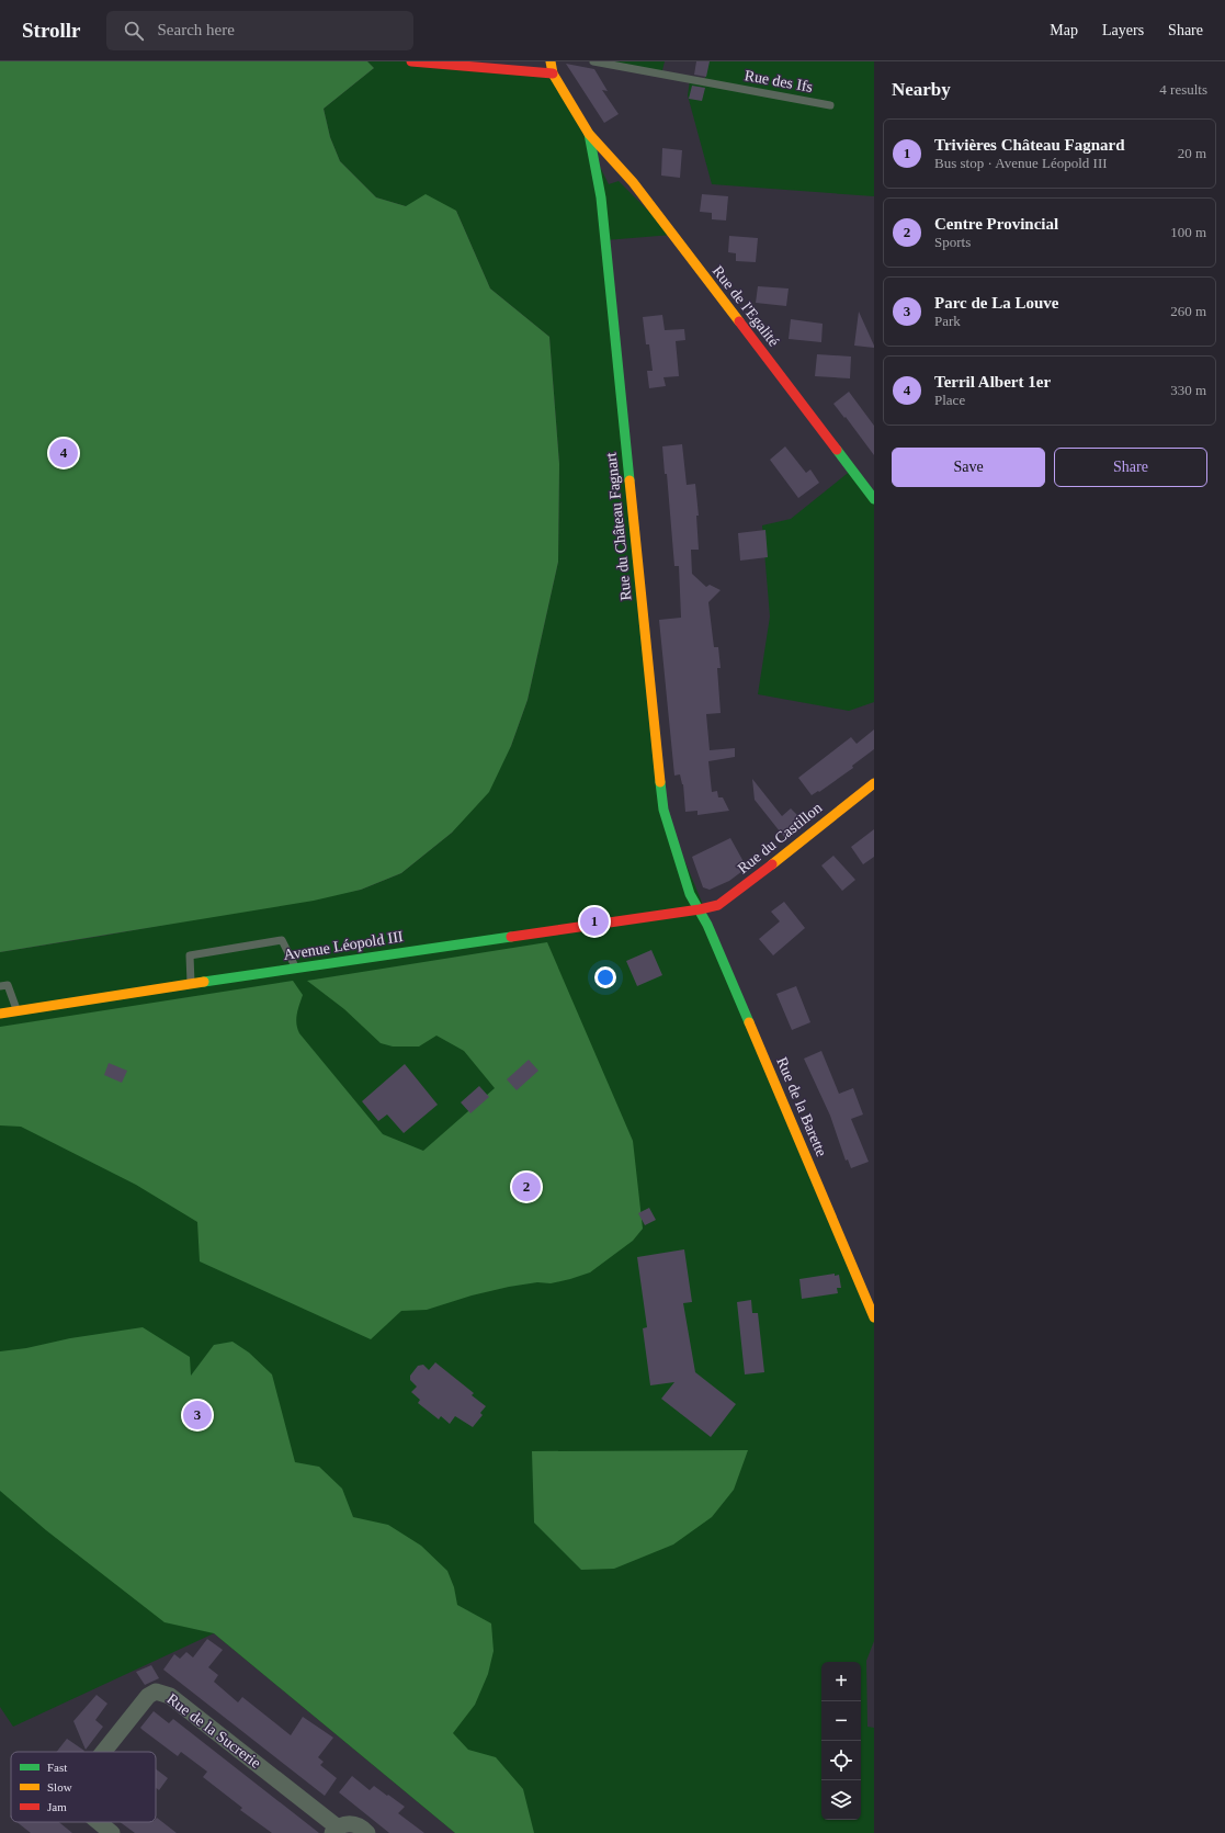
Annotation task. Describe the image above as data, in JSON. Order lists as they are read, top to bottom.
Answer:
{
  "streets": {
    "street": [
      "Rue de l'Egalité",
      "Rue du Château Fagnart",
      "Rue du Castillon",
      "Avenue Léopold III",
      "Rue de la Barette",
      "Rue de la Sucrerie"
    ],
    "lane": ["Rue des Ifs"]
  },
  "crossings": [
    ["Rue de l'Egalité", "Rue du Château Fagnart"],
    ["Rue du Château Fagnart", "Rue du Castillon"],
    ["Rue du Château Fagnart", "Avenue Léopold III"],
    ["Rue du Château Fagnart", "Rue de la Barette"],
    ["Rue du Castillon", "Avenue Léopold III"],
    ["Rue du Castillon", "Rue de la Barette"],
    ["Avenue Léopold III", "Rue de la Barette"]
  ],
  "legend": ["Fast", "Slow", "Jam"],
  "page": {
    "header": "Strollr",
    "search": "Search here",
    "nav": ["Map", "Layers", "Share"],
    "heading": ["Nearby", "4 results"],
    "list": [
      {
        "mark": "1",
        "name": "Trivières Château Fagnard",
        "note": "Bus stop · Avenue Léopold III",
        "value": "20 m"
      },
      {
        "mark": "2",
        "name": "Centre Provincial",
        "note": "Sports",
        "value": "100 m"
      },
      {
        "mark": "3",
        "name": "Parc de La Louve",
        "note": "Park",
        "value": "260 m"
      },
      {
        "mark": "4",
        "name": "Terril Albert 1er",
        "note": "Place",
        "value": "330 m"
      }
    ],
    "buttons": ["Save", "Share"],
    "pins": [
      "4",
      "1",
      "2",
      "3"
    ],
    "map_buttons": ["+", "−"]
  }
}
